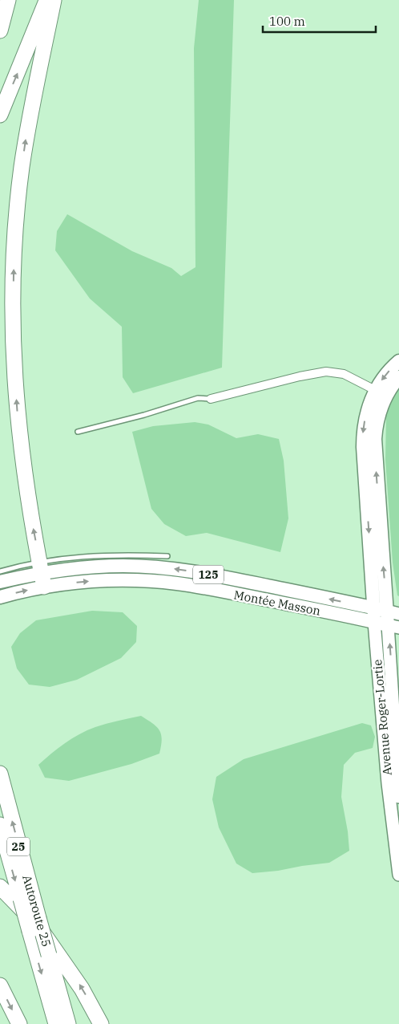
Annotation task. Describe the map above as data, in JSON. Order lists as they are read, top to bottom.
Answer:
{
  "streets": {
    "highway": ["25", "Autoroute 25"],
    "main road": ["125", "Montée Masson", "Avenue Roger-Lortie"]
  },
  "crossings": [
    ["Montée Masson", "Avenue Roger-Lortie"]
  ],
  "one_way": ["Avenue Roger-Lortie"],
  "scale_bar": "100 m"
}
